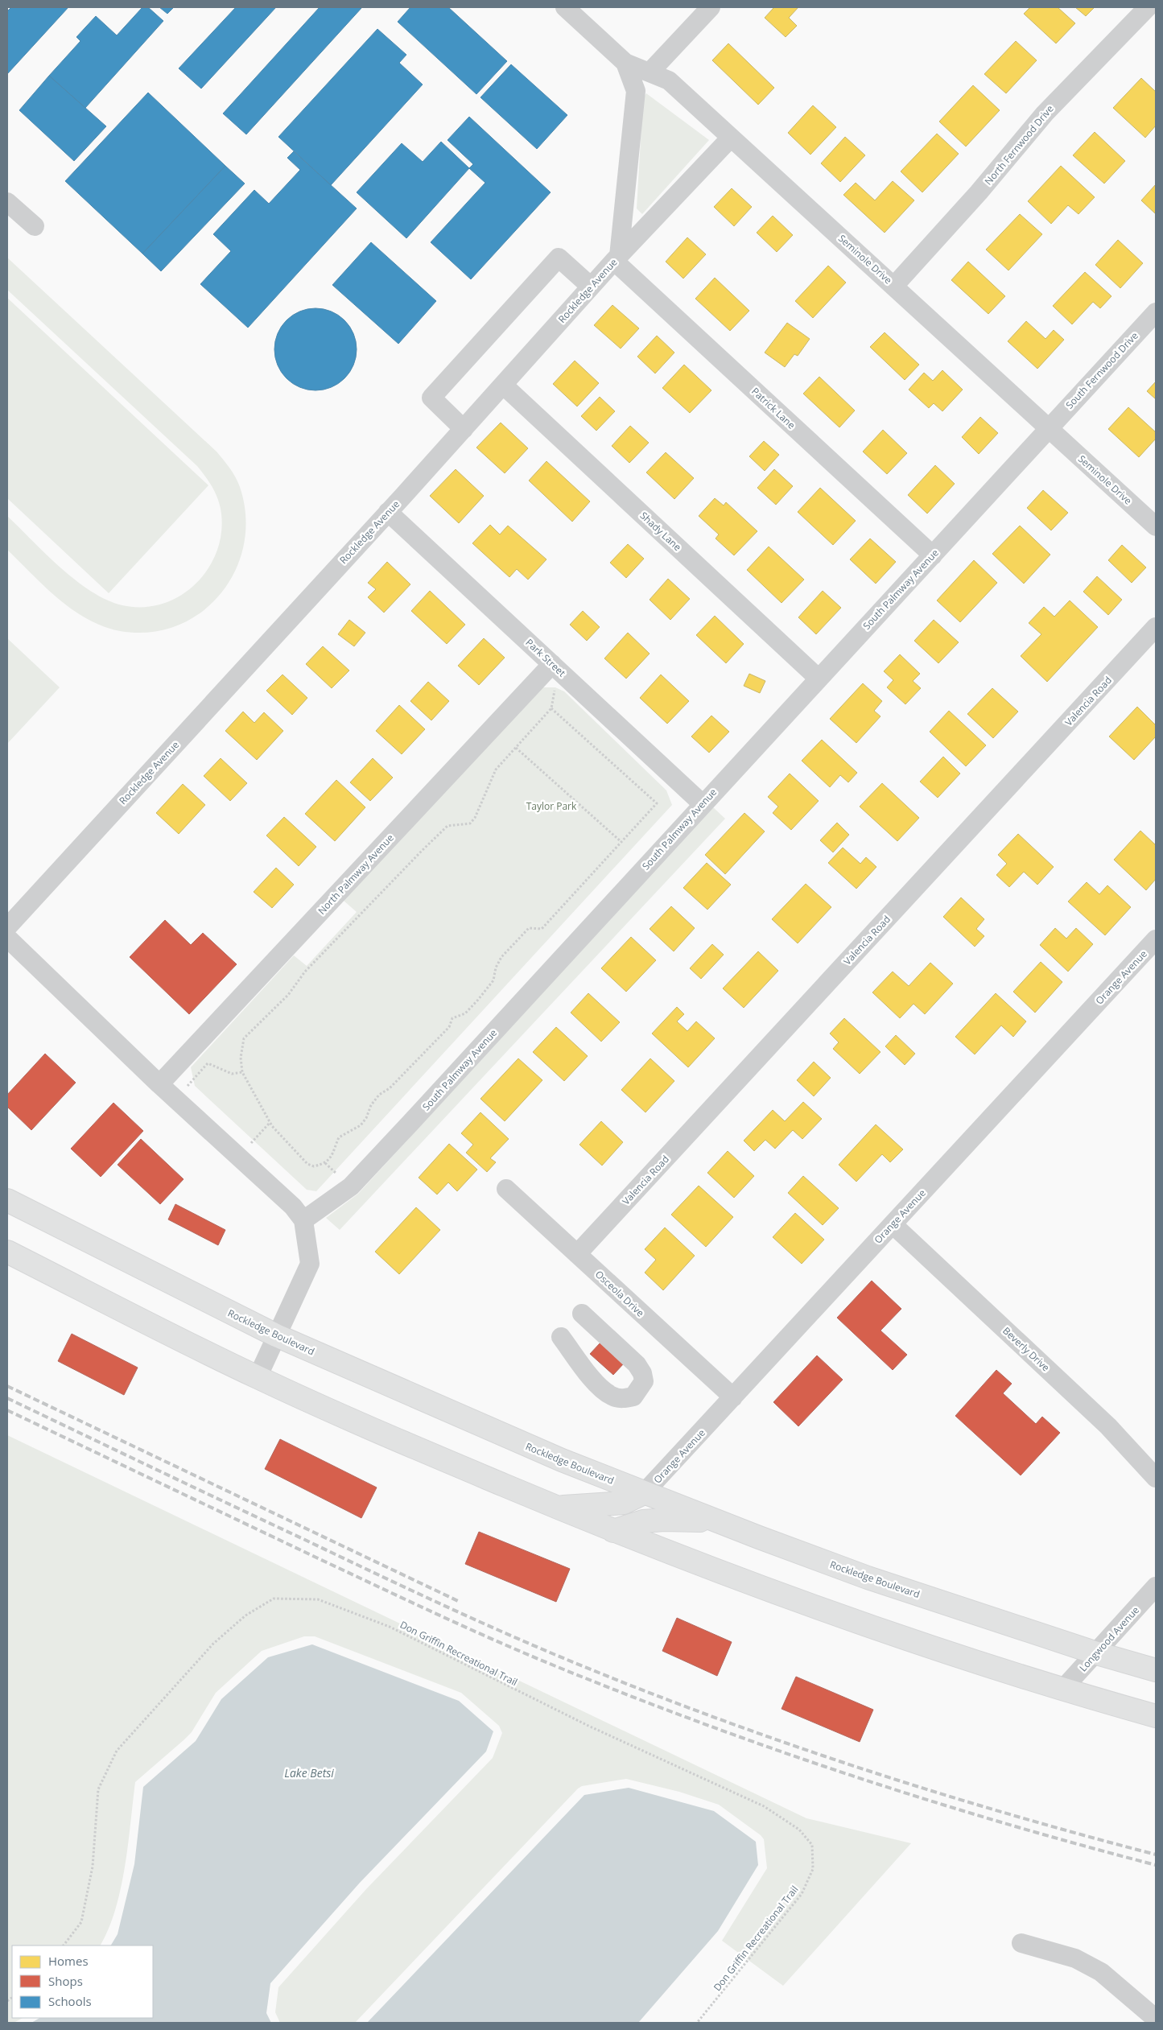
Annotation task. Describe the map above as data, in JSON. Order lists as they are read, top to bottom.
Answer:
{
  "streets": {
    "main road": ["Rockledge Boulevard"],
    "street": [
      "North Fernwood Drive",
      "Seminole Drive",
      "Rockledge Avenue",
      "South Fernwood Drive",
      "Patrick Lane",
      "Shady Lane",
      "South Palmway Avenue",
      "Park Street",
      "Valencia Road",
      "North Palmway Avenue",
      "Orange Avenue",
      "Osceola Drive",
      "Beverly Drive",
      "Longwood Avenue"
    ],
    "path": ["Don Griffin Recreational Trail"]
  },
  "crossings": [
    ["North Fernwood Drive", "Seminole Drive"],
    ["Seminole Drive", "Rockledge Avenue"],
    ["Seminole Drive", "South Fernwood Drive"],
    ["Seminole Drive", "South Palmway Avenue"],
    ["Rockledge Avenue", "Patrick Lane"],
    ["Rockledge Avenue", "Shady Lane"],
    ["Rockledge Avenue", "Park Street"],
    ["South Fernwood Drive", "South Palmway Avenue"],
    ["Patrick Lane", "South Palmway Avenue"],
    ["Shady Lane", "South Palmway Avenue"],
    ["South Palmway Avenue", "Park Street"],
    ["Park Street", "North Palmway Avenue"],
    ["Valencia Road", "Osceola Drive"],
    ["Orange Avenue", "Osceola Drive"],
    ["Orange Avenue", "Rockledge Boulevard"],
    ["Orange Avenue", "Beverly Drive"],
    ["Rockledge Boulevard", "Longwood Avenue"]
  ],
  "water": ["Lake Betsi"],
  "parks": ["Taylor Park"],
  "legend": ["Homes", "Shops", "Schools"]
}
